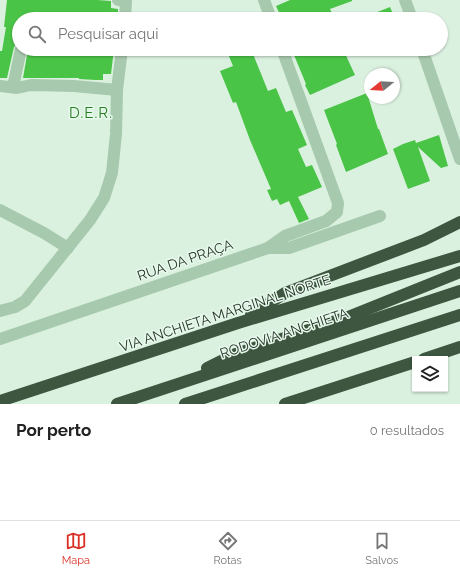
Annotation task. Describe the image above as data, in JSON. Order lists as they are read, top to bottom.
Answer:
{
  "streets": {
    "highway": ["VIA ANCHIETA MARGINAL NORTE", "RODOVIA ANCHIETA"],
    "street": ["RUA DA PRAÇA"]
  },
  "districts": ["D.E.R."],
  "north": "left",
  "page": {
    "search": "Pesquisar aqui",
    "heading": ["Por perto", "0 resultados"],
    "nav": ["Mapa", "Rotas", "Salvos"]
  }
}
